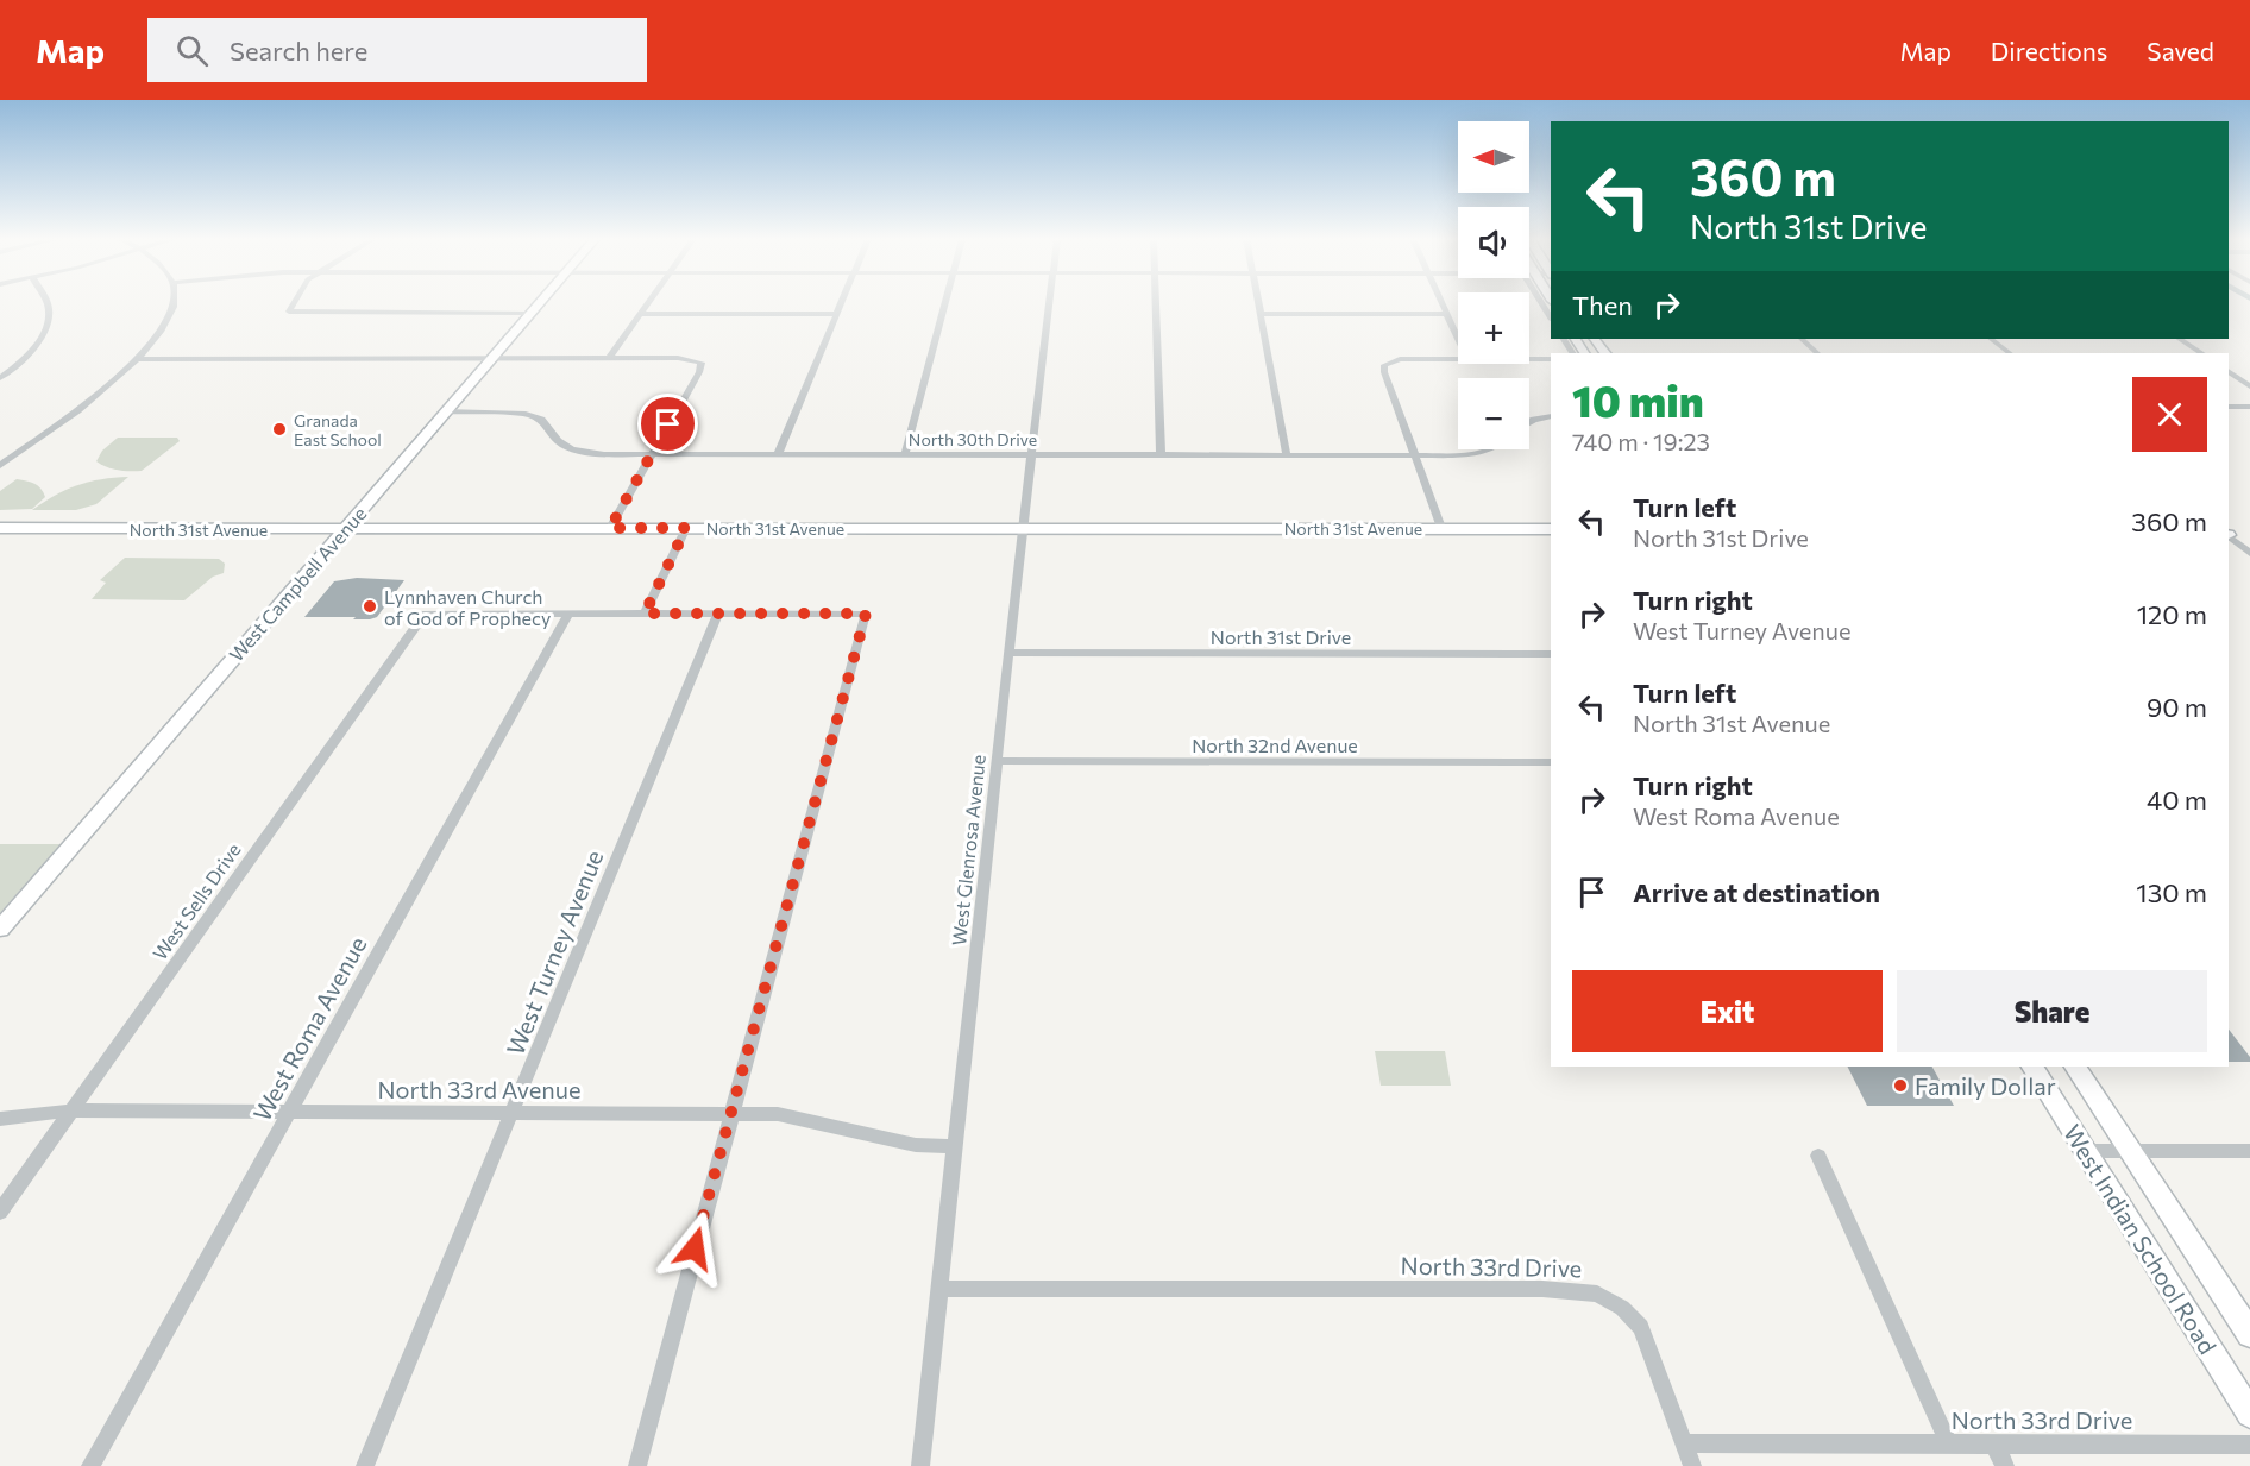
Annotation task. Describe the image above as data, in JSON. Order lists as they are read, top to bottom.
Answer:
{
  "streets": {
    "street": [
      "North 30th Drive",
      "North 31st Avenue",
      "West Campbell Avenue",
      "North 31st Drive",
      "North 32nd Avenue",
      "West Glenrosa Avenue",
      "West Sells Drive",
      "West Turney Avenue",
      "West Roma Avenue",
      "North 33rd Avenue",
      "West Indian School Road",
      "North 33rd Drive"
    ]
  },
  "crossings": [
    ["North 30th Drive", "West Campbell Avenue"],
    ["North 30th Drive", "West Glenrosa Avenue"],
    ["North 31st Avenue", "West Campbell Avenue"],
    ["North 31st Avenue", "West Glenrosa Avenue"],
    ["North 31st Drive", "West Glenrosa Avenue"],
    ["North 32nd Avenue", "West Glenrosa Avenue"],
    ["West Glenrosa Avenue", "North 33rd Avenue"],
    ["West Glenrosa Avenue", "North 33rd Drive"],
    ["West Sells Drive", "West Roma Avenue"],
    ["West Sells Drive", "North 33rd Avenue"],
    ["West Turney Avenue", "North 33rd Avenue"],
    ["West Roma Avenue", "North 33rd Avenue"]
  ],
  "places": ["Granada East School", "Lynnhaven Church of God of Prophecy", "Family Dollar"],
  "north": "left",
  "page": {
    "header": "Map",
    "search": "Search here",
    "nav": ["Map", "Directions", "Saved"],
    "map_buttons": ["+", "−"],
    "turn": ["360 m", "North 31st Drive"],
    "then": "Then",
    "heading": ["10 min", "740 m · 19:23"],
    "list": [
      {
        "name": "Turn left",
        "note": "North 31st Drive",
        "value": "360 m"
      },
      {
        "name": "Turn right",
        "note": "West Turney Avenue",
        "value": "120 m"
      },
      {
        "name": "Turn left",
        "note": "North 31st Avenue",
        "value": "90 m"
      },
      {
        "name": "Turn right",
        "note": "West Roma Avenue",
        "value": "40 m"
      },
      {
        "name": "Arrive at destination",
        "value": "130 m"
      }
    ],
    "buttons": ["Exit", "Share"]
  }
}
